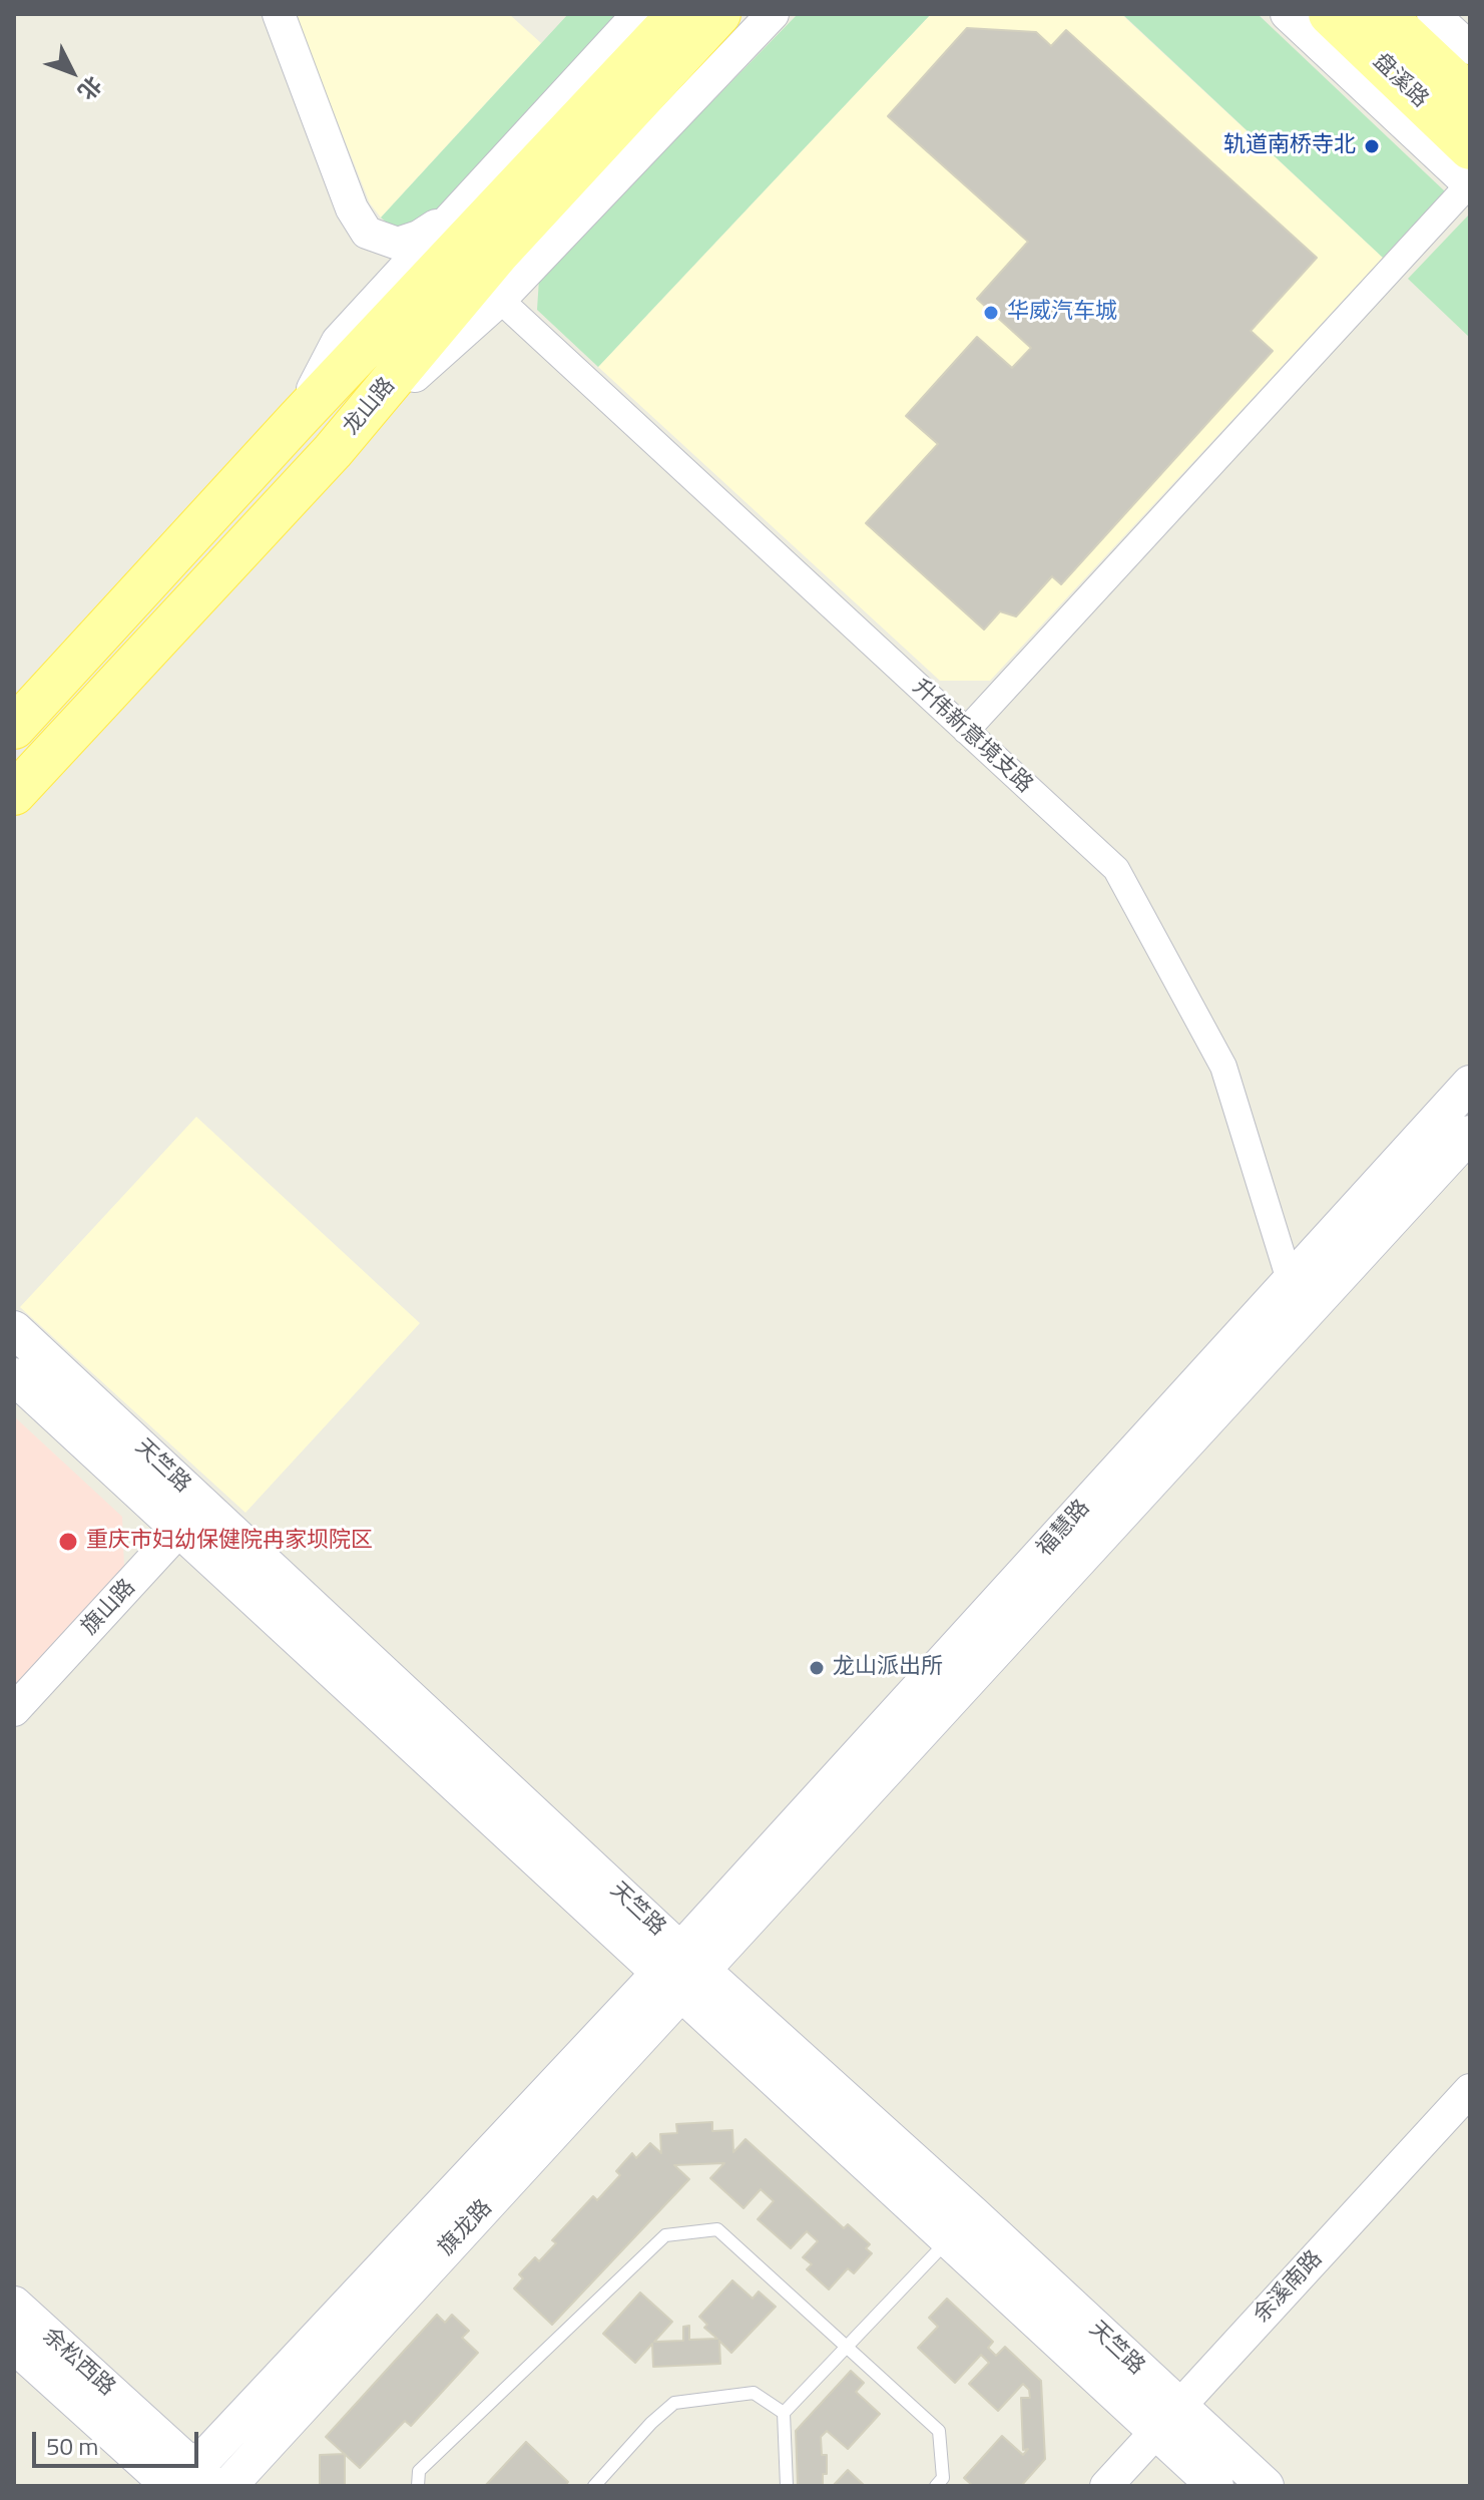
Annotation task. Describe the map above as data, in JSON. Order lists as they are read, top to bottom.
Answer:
{
  "streets": {
    "main road": [
      "盘溪路",
      "龙山路",
      "天竺路",
      "福慧路",
      "旗龙路",
      "余松西路"
    ],
    "street": ["升伟新意境支路", "旗山路", "余溪南路"]
  },
  "crossings": [
    ["升伟新意境支路", "福慧路"],
    ["天竺路", "福慧路"],
    ["天竺路", "旗山路"],
    ["天竺路", "旗龙路"],
    ["天竺路", "余溪南路"],
    ["福慧路", "旗龙路"]
  ],
  "places": [
    "轨道南桥寺北",
    "华威汽车城",
    "重庆市妇幼保健院冉家坝院区",
    "龙山派出所"
  ],
  "scale_bar": "50 m",
  "north": "bottom right"
}
